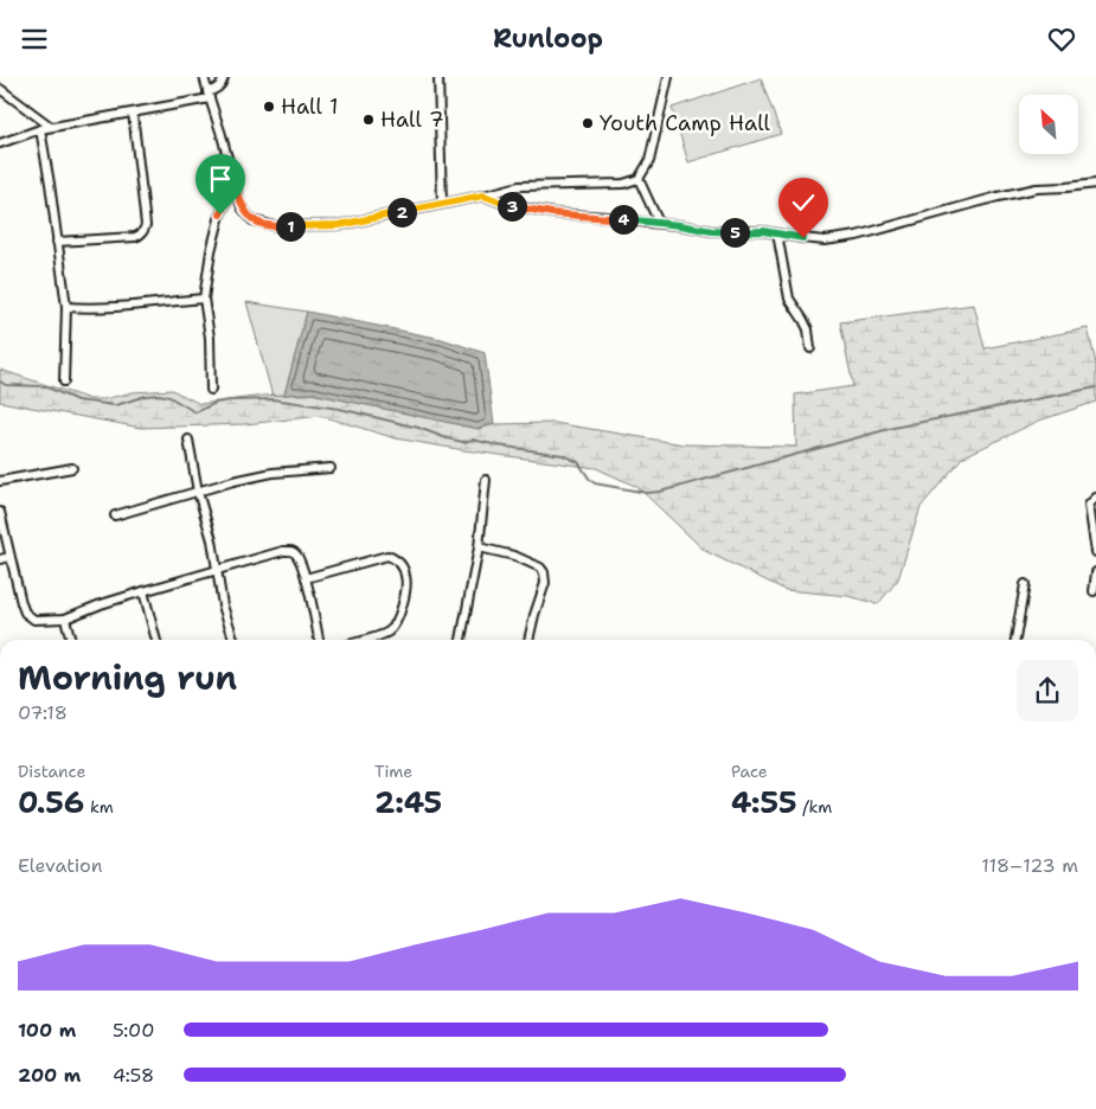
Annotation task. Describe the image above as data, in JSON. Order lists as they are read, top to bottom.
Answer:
{
  "places": ["Hall 1", "Hall 7", "Youth Camp Hall"],
  "north": "top left",
  "page": {
    "header": "Runloop",
    "pins": [
      "3",
      "2",
      "4",
      "1",
      "5"
    ],
    "heading": ["Morning run", "07:18"],
    "stats": [
      ["Distance", "0.56 km"],
      ["Time", "2:45"],
      ["Pace", "4:55 /km"]
    ],
    "chart": ["Elevation", "118–123 m"],
    "list": [
      {
        "name": "100 m",
        "note": "5:00"
      },
      {
        "name": "200 m",
        "note": "4:58"
      }
    ]
  }
}
